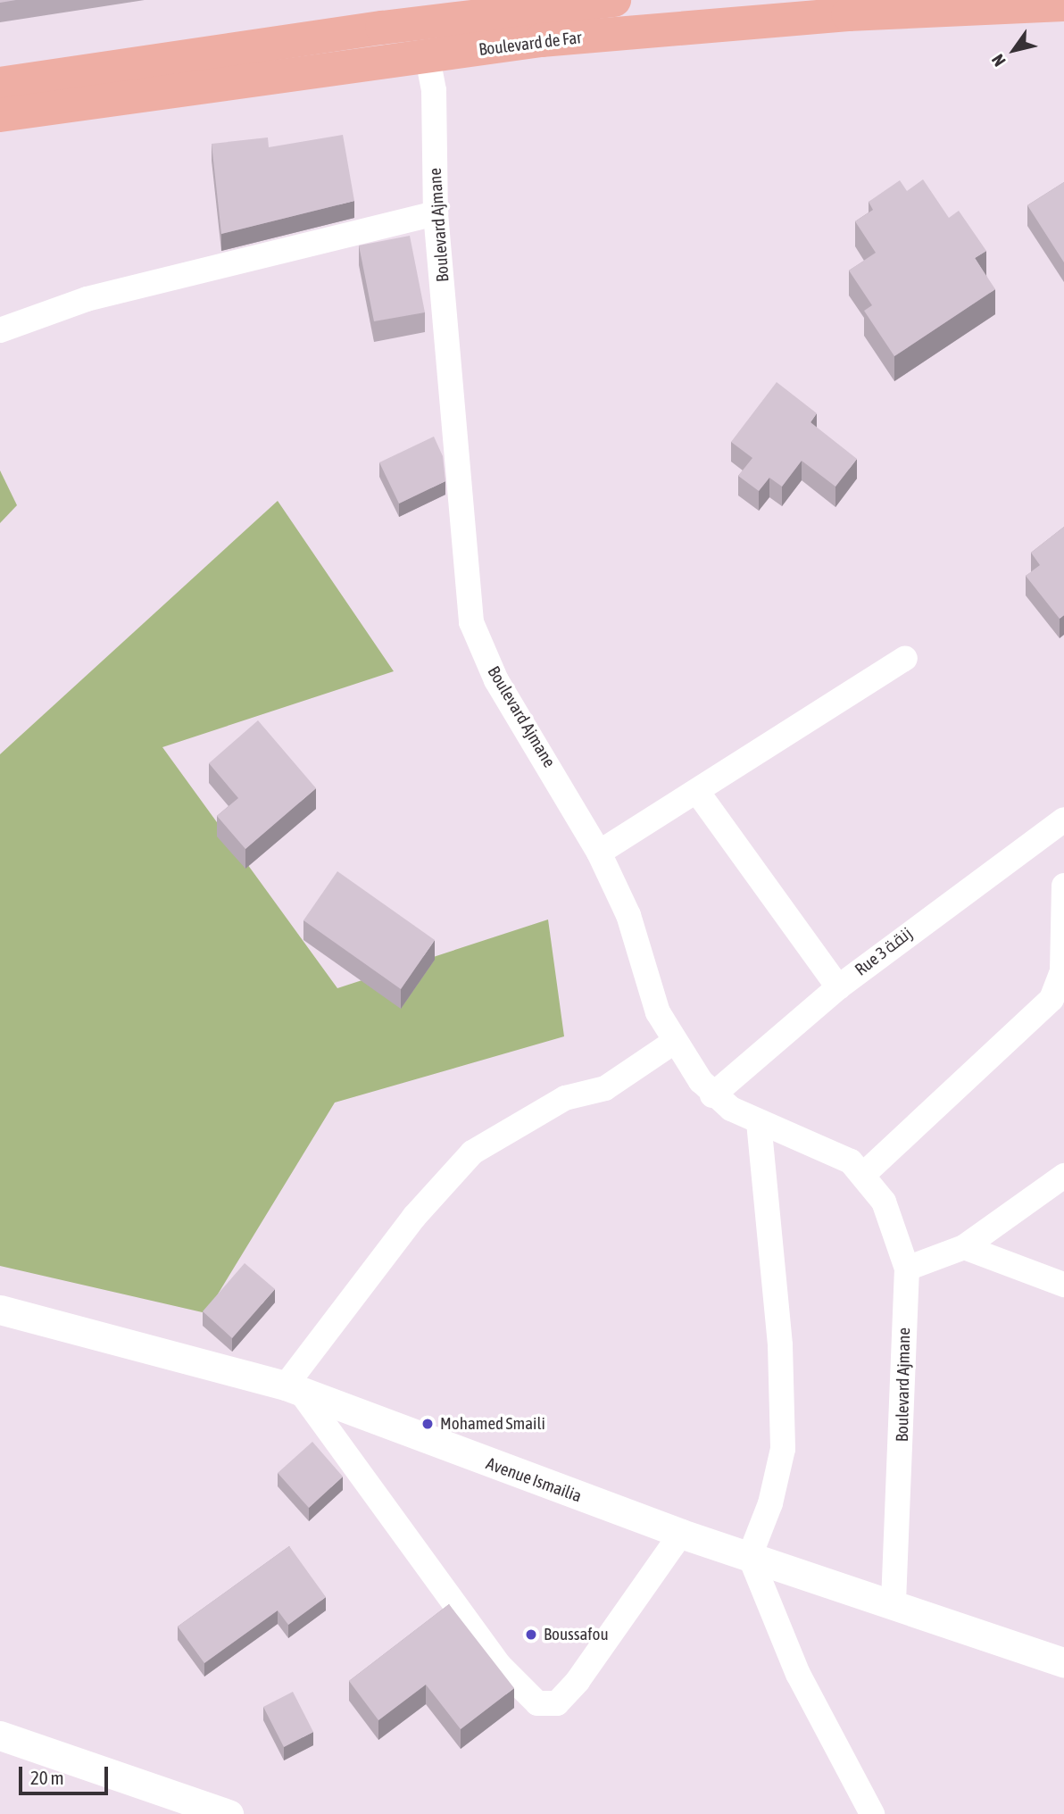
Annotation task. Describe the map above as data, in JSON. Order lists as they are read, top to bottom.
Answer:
{
  "streets": {
    "highway": ["Boulevard de Far"],
    "street": ["Boulevard Ajmane", "Rue 3 زنقة", "Avenue Ismailia"]
  },
  "crossings": [
    ["Boulevard de Far", "Boulevard Ajmane"],
    ["Boulevard Ajmane", "Rue 3 زنقة"],
    ["Boulevard Ajmane", "Avenue Ismailia"]
  ],
  "places": ["Mohamed Smaili", "Boussafou"],
  "scale_bar": "20 m",
  "north": "bottom left"
}
